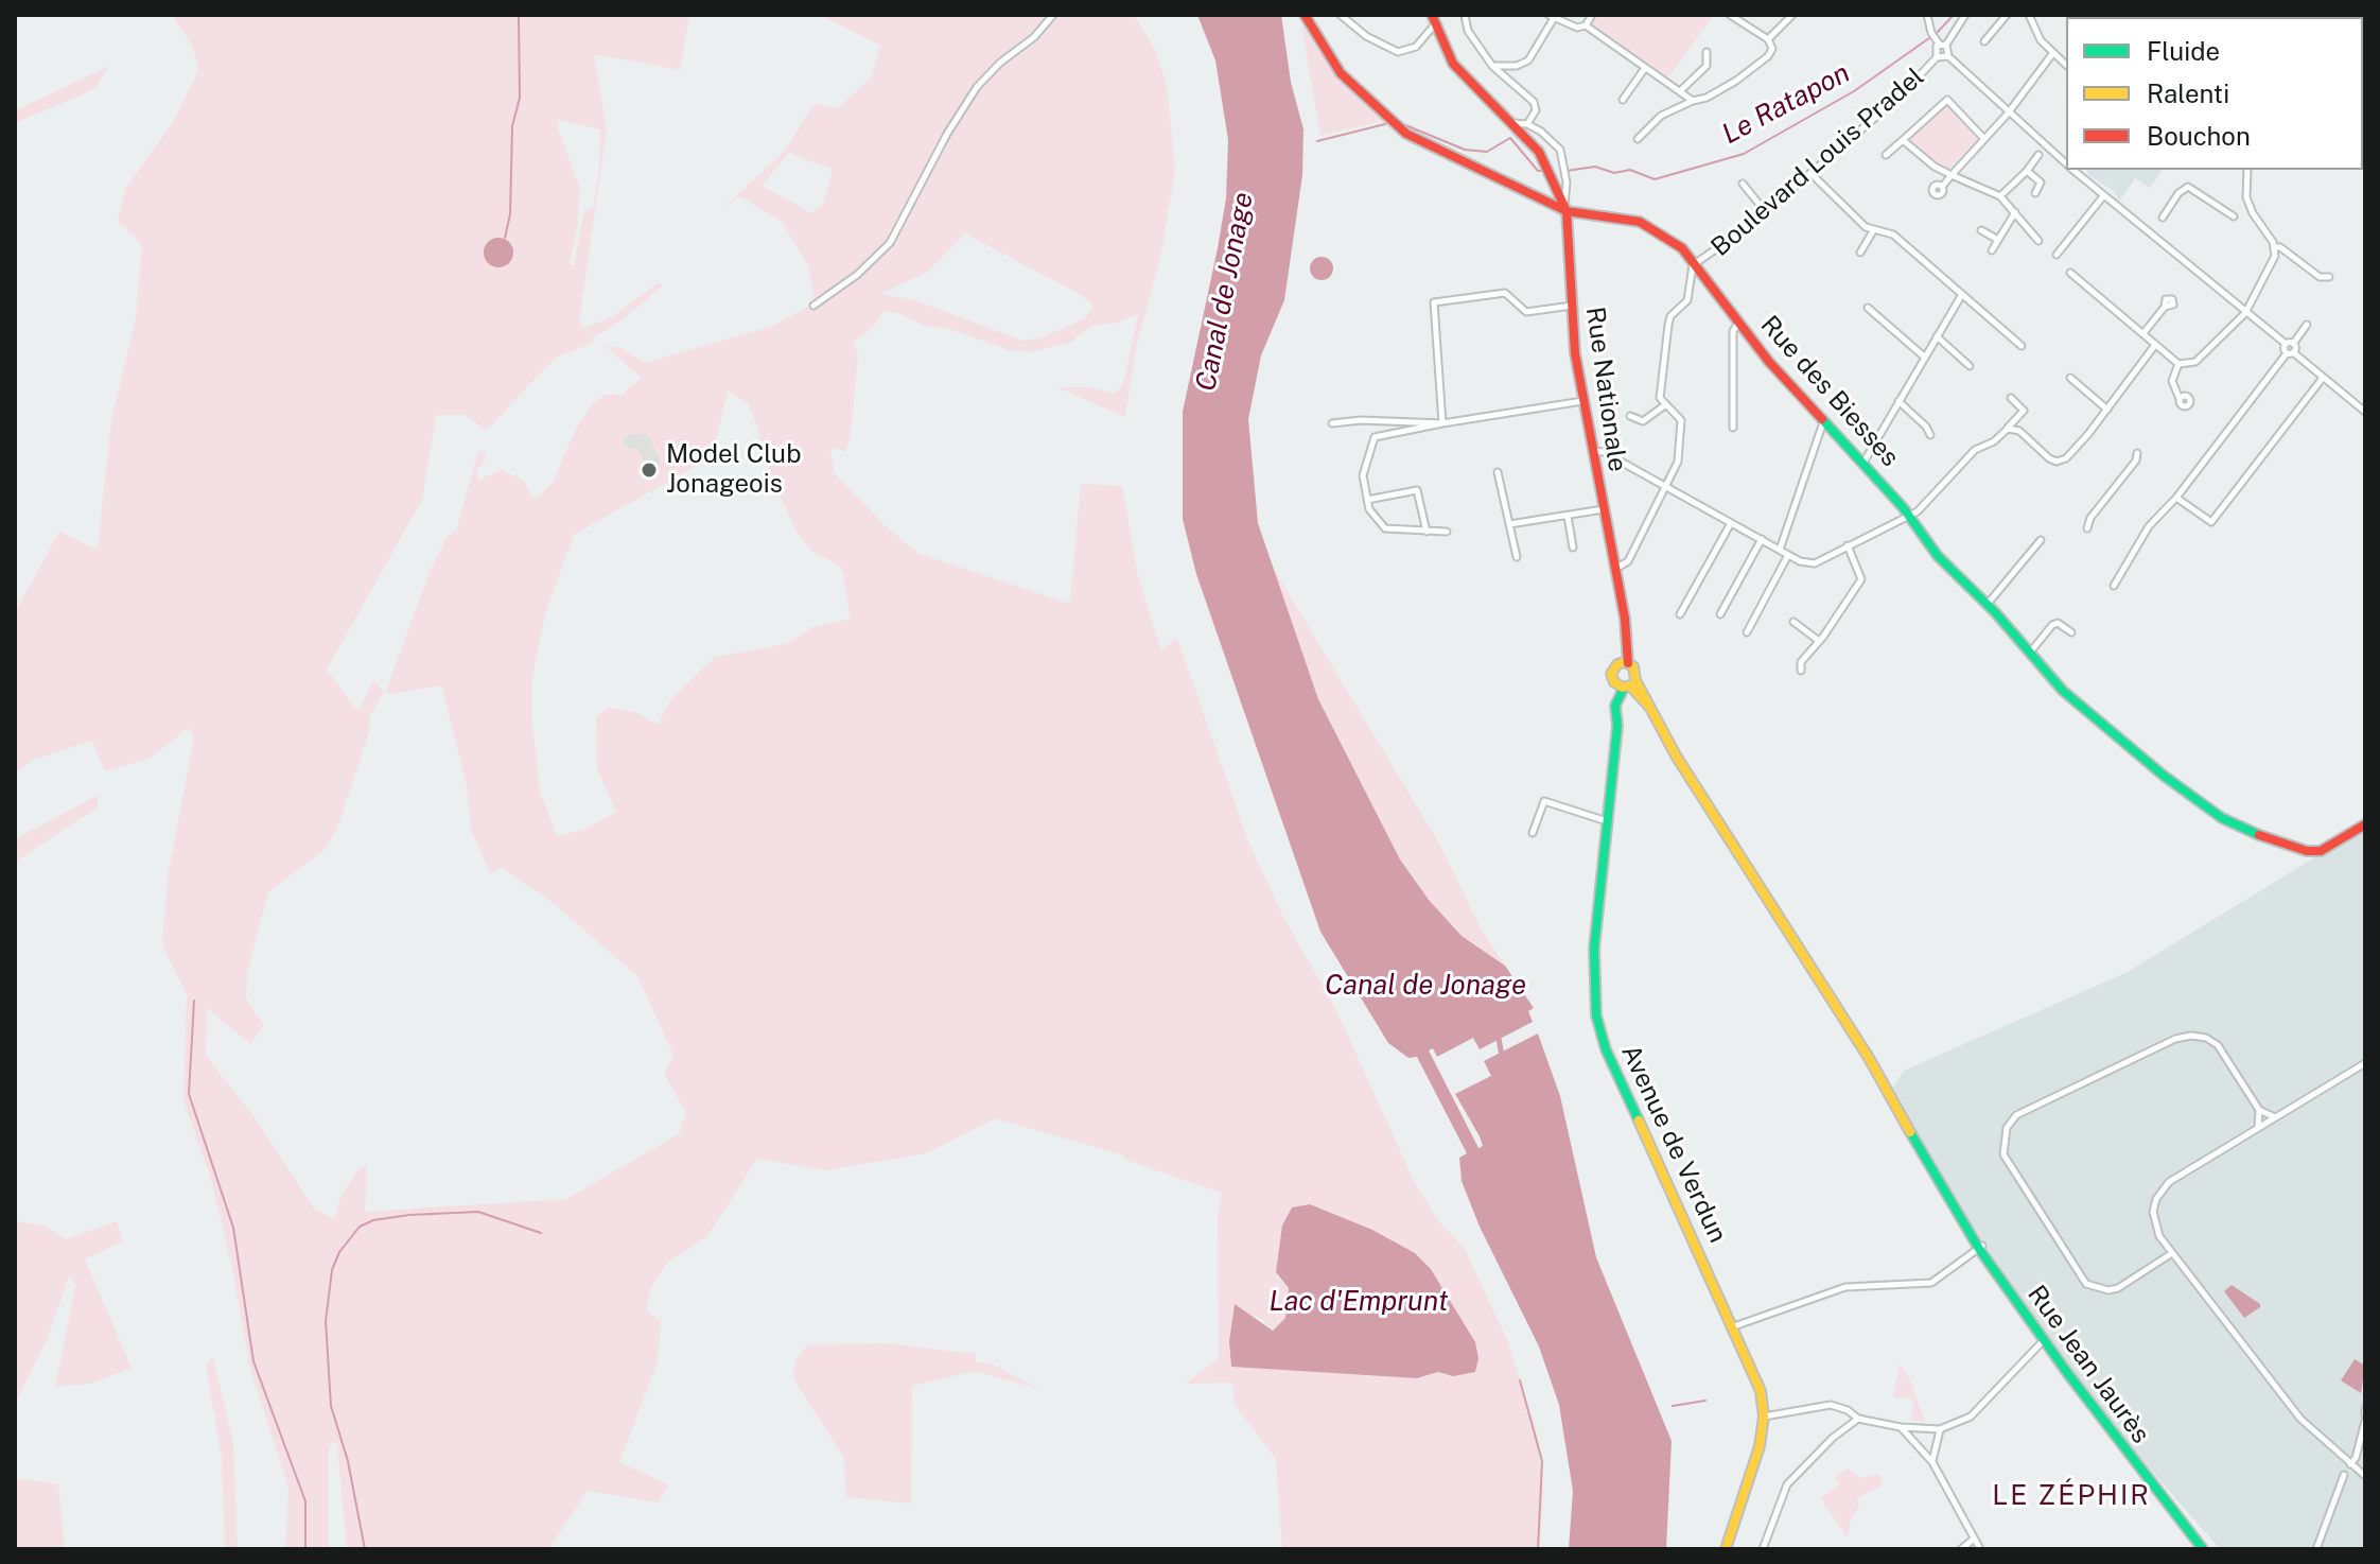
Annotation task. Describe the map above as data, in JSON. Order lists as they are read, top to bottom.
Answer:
{
  "streets": {
    "main road": [
      "Rue Nationale",
      "Rue des Biesses",
      "Avenue de Verdun",
      "Rue Jean Jaurès"
    ],
    "street": ["Boulevard Louis Pradel"]
  },
  "crossings": [
    ["Boulevard Louis Pradel", "Rue des Biesses"],
    ["Rue Nationale", "Rue des Biesses"],
    ["Rue Nationale", "Avenue de Verdun"],
    ["Avenue de Verdun", "Rue Jean Jaurès"]
  ],
  "districts": ["LE ZÉPHIR"],
  "water": ["Le Ratapon", "Canal de Jonage", "Lac d'Emprunt"],
  "places": ["Model Club Jonageois"],
  "legend": ["Fluide", "Ralenti", "Bouchon"]
}
